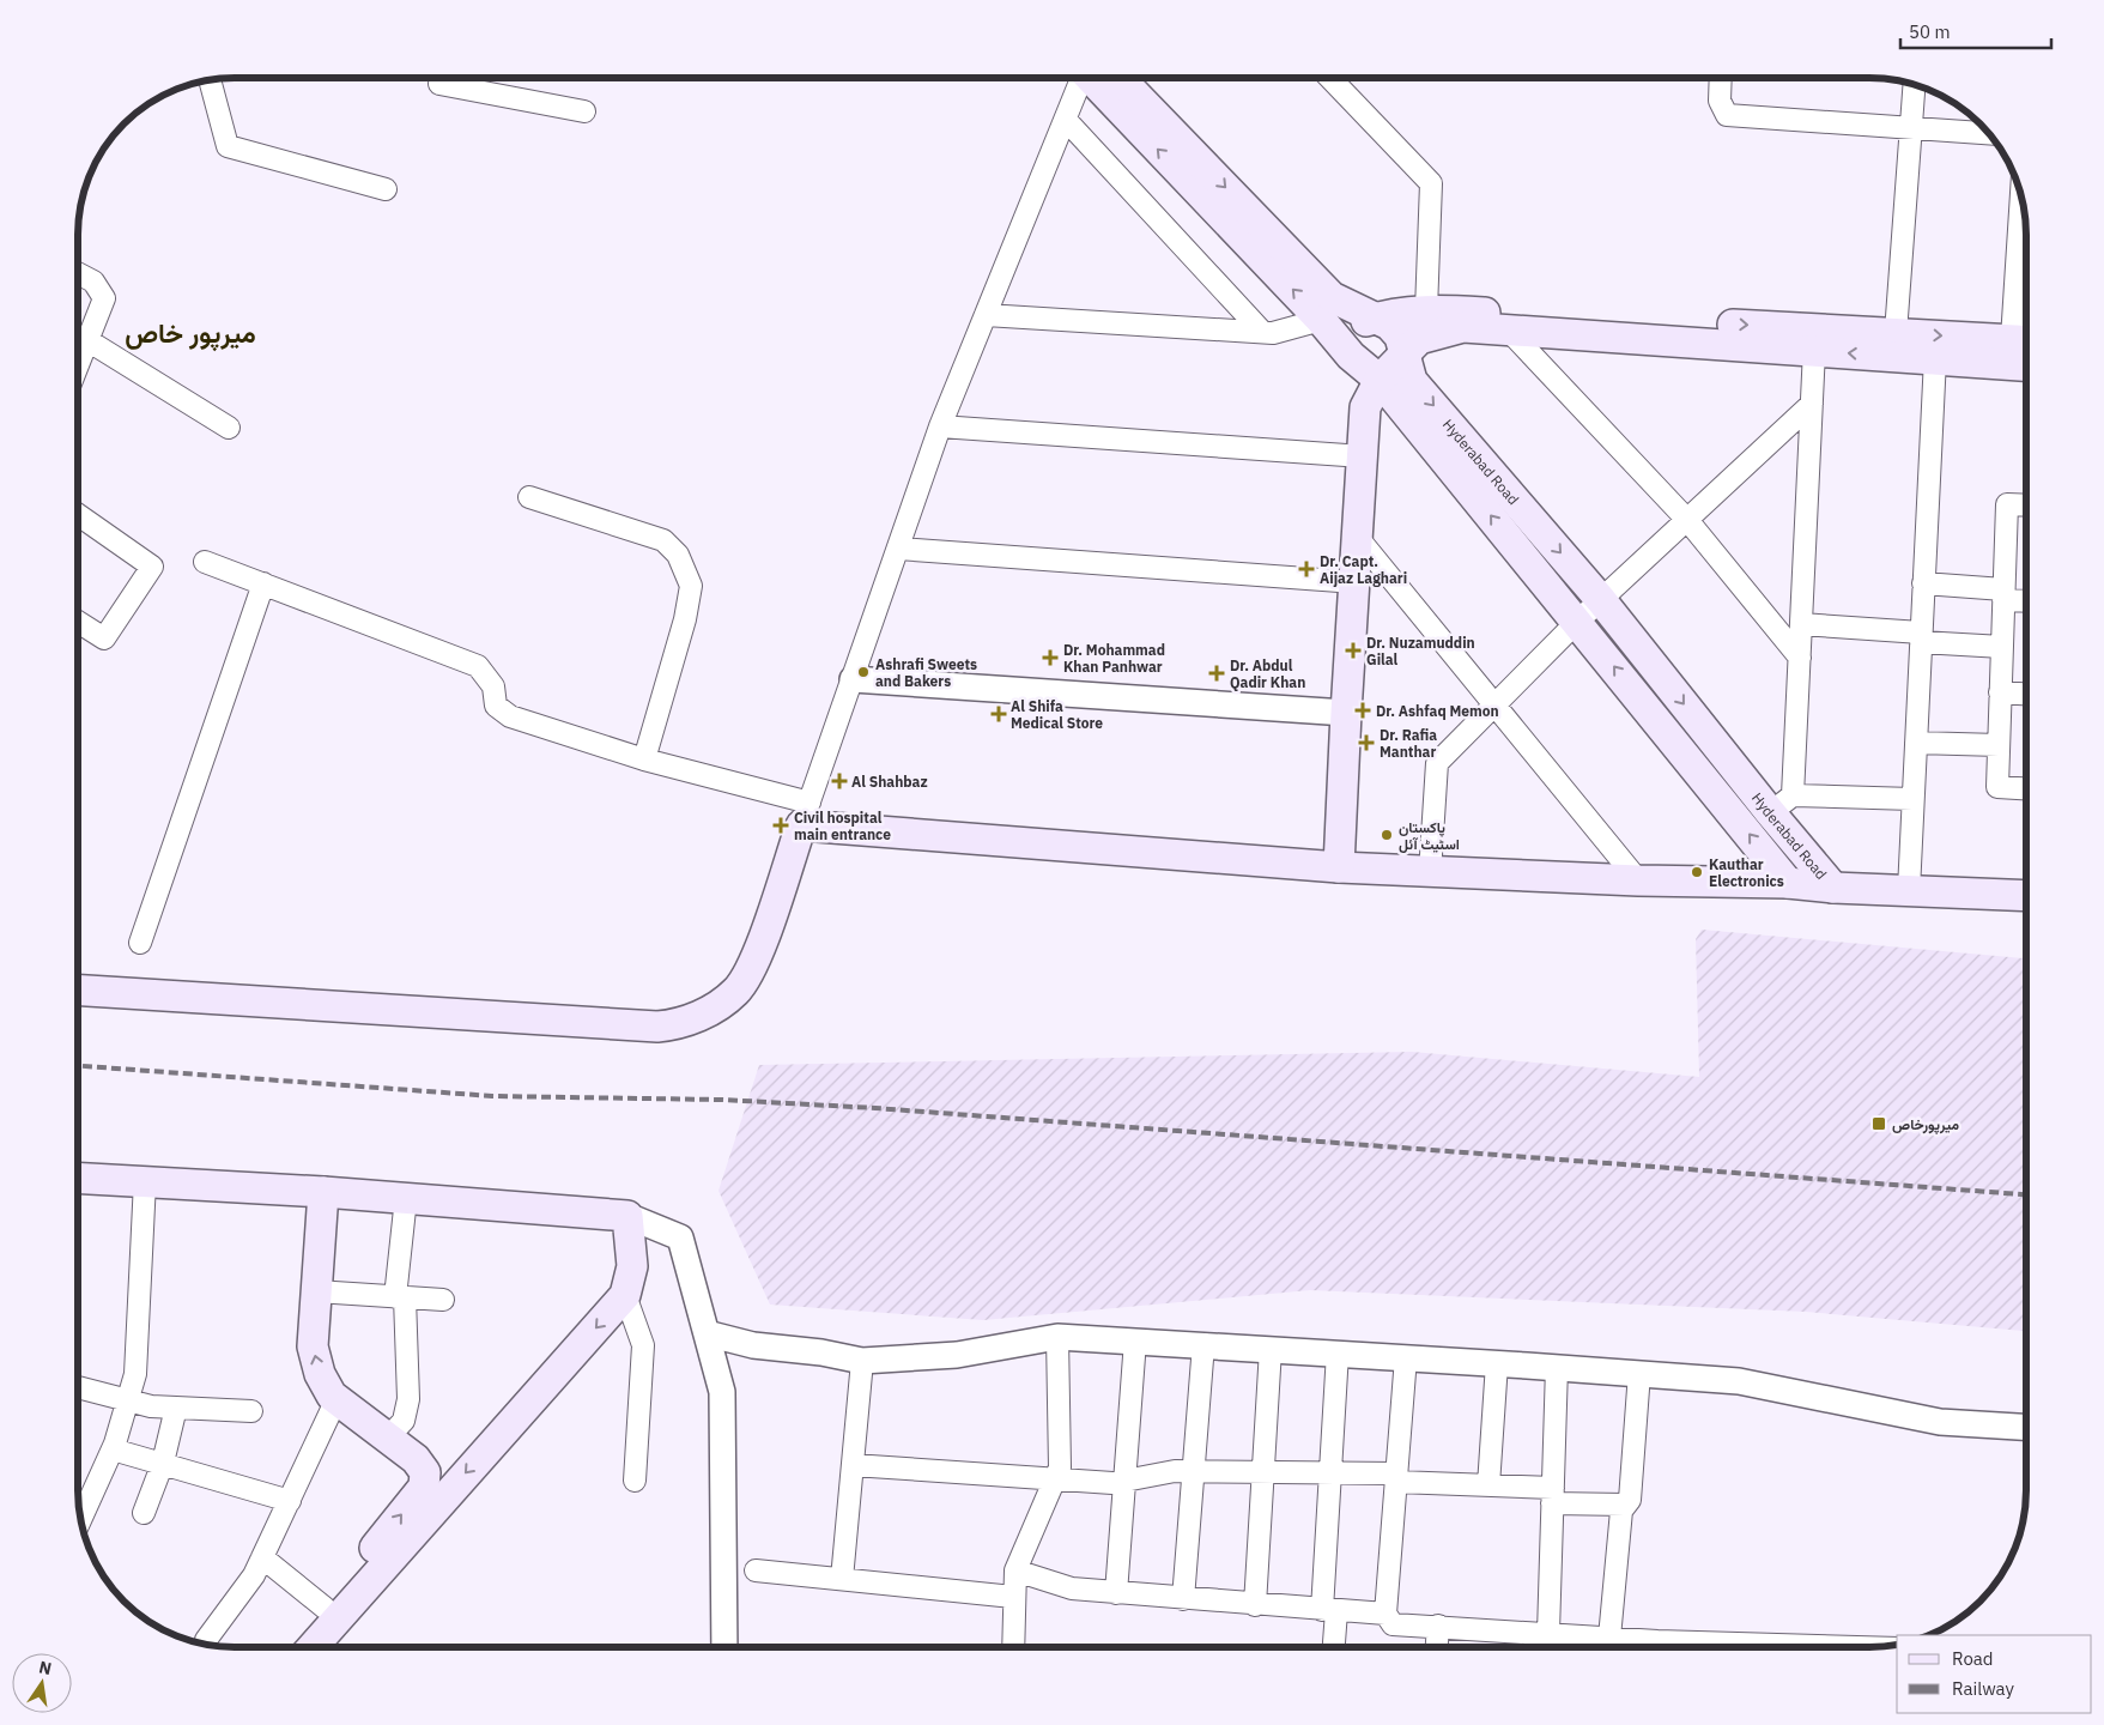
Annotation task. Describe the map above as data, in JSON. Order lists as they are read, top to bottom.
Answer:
{
  "streets": {
    "main road": ["Hyderabad Road"]
  },
  "districts": ["میرپور خاص"],
  "places": {
    "health": [
      "Dr. Capt. Aijaz Laghari",
      "Dr. Nuzamuddin Gilal",
      "Dr. Mohammad Khan Panhwar",
      "Dr. Abdul Qadir Khan",
      "Dr. Ashfaq Memon",
      "Al Shifa Medical Store",
      "Dr. Rafia Manthar",
      "Al Shahbaz",
      "Civil hospital main entrance"
    ],
    "other": ["Ashrafi Sweets and Bakers", "پاکستان اسٹیٹ آئل", "Kauthar Electronics"],
    "transit": ["ميرپورخاص"]
  },
  "legend": ["Road", "Railway"],
  "scale_bar": "50 m",
  "north": "top"
}
